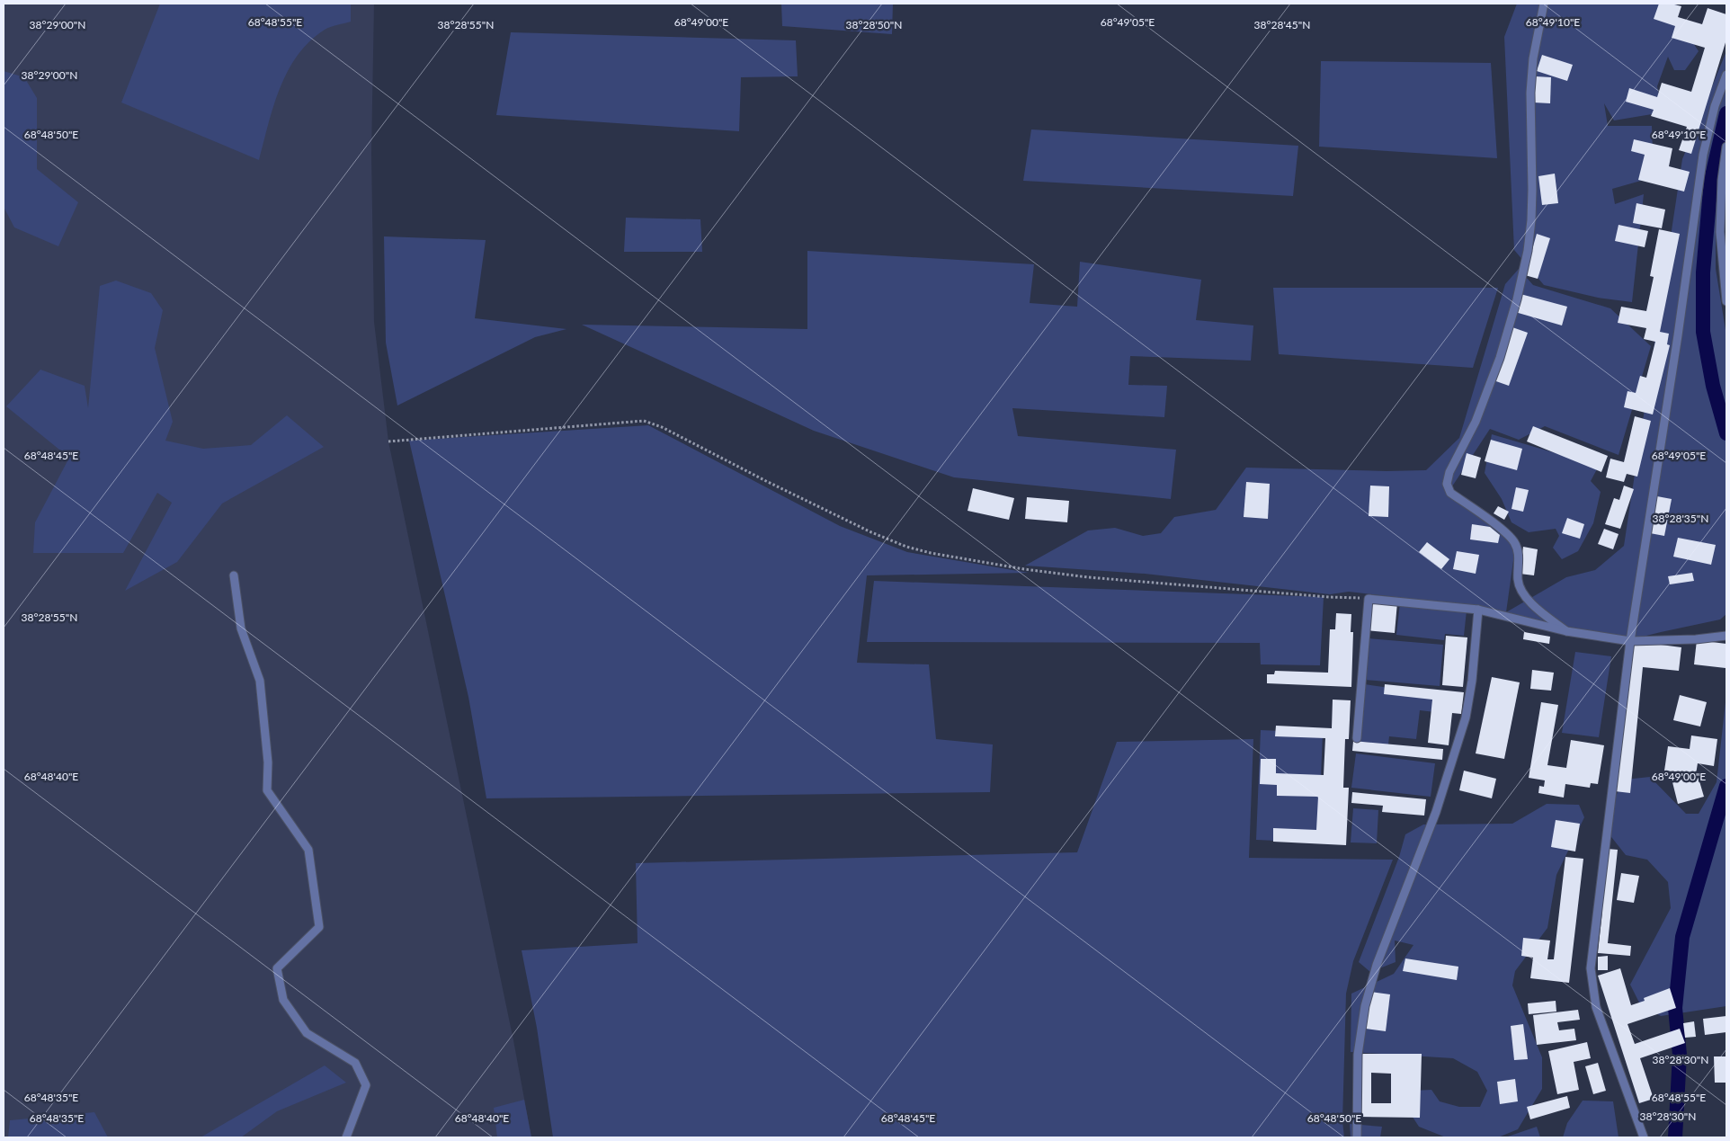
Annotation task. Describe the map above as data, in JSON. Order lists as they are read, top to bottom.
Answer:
{
  "coordinates": [
    "68°49'10\"E",
    "68°48'55\"E",
    "68°49'00\"E",
    "68°49'05\"E",
    "38°29'00\"N",
    "38°28'55\"N",
    "38°28'50\"N",
    "38°28'45\"N",
    "68°48'50\"E",
    "68°48'45\"E",
    "38°28'35\"N",
    "68°48'40\"E",
    "38°28'30\"N",
    "68°48'35\"E"
  ]
}
